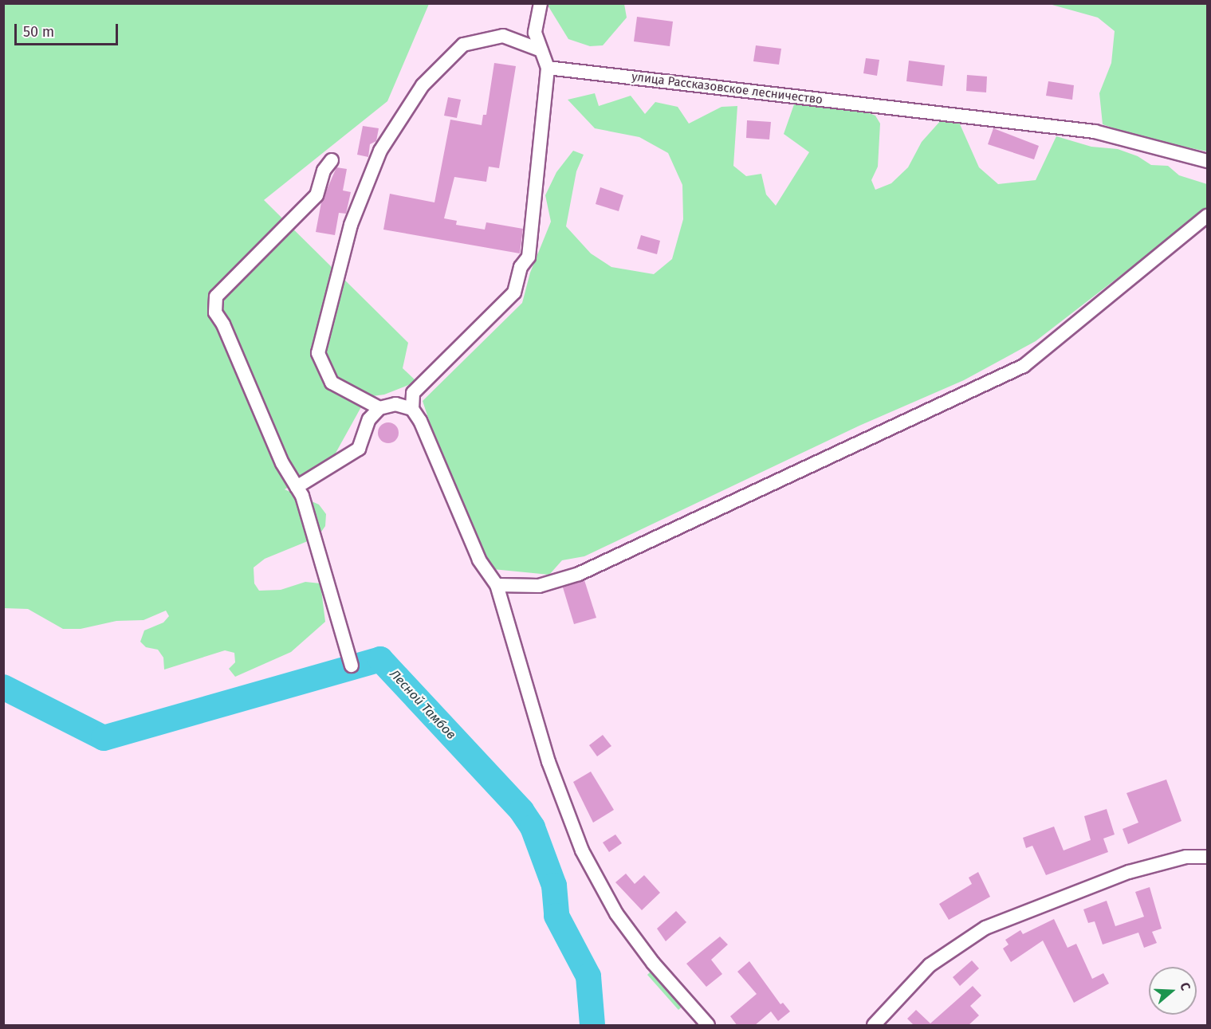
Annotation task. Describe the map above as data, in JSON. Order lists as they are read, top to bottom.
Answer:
{
  "streets": {
    "street": ["улица Рассказовское лесничество"]
  },
  "water": ["Лесной Тамбов"],
  "scale_bar": "50 m",
  "north": "right"
}
